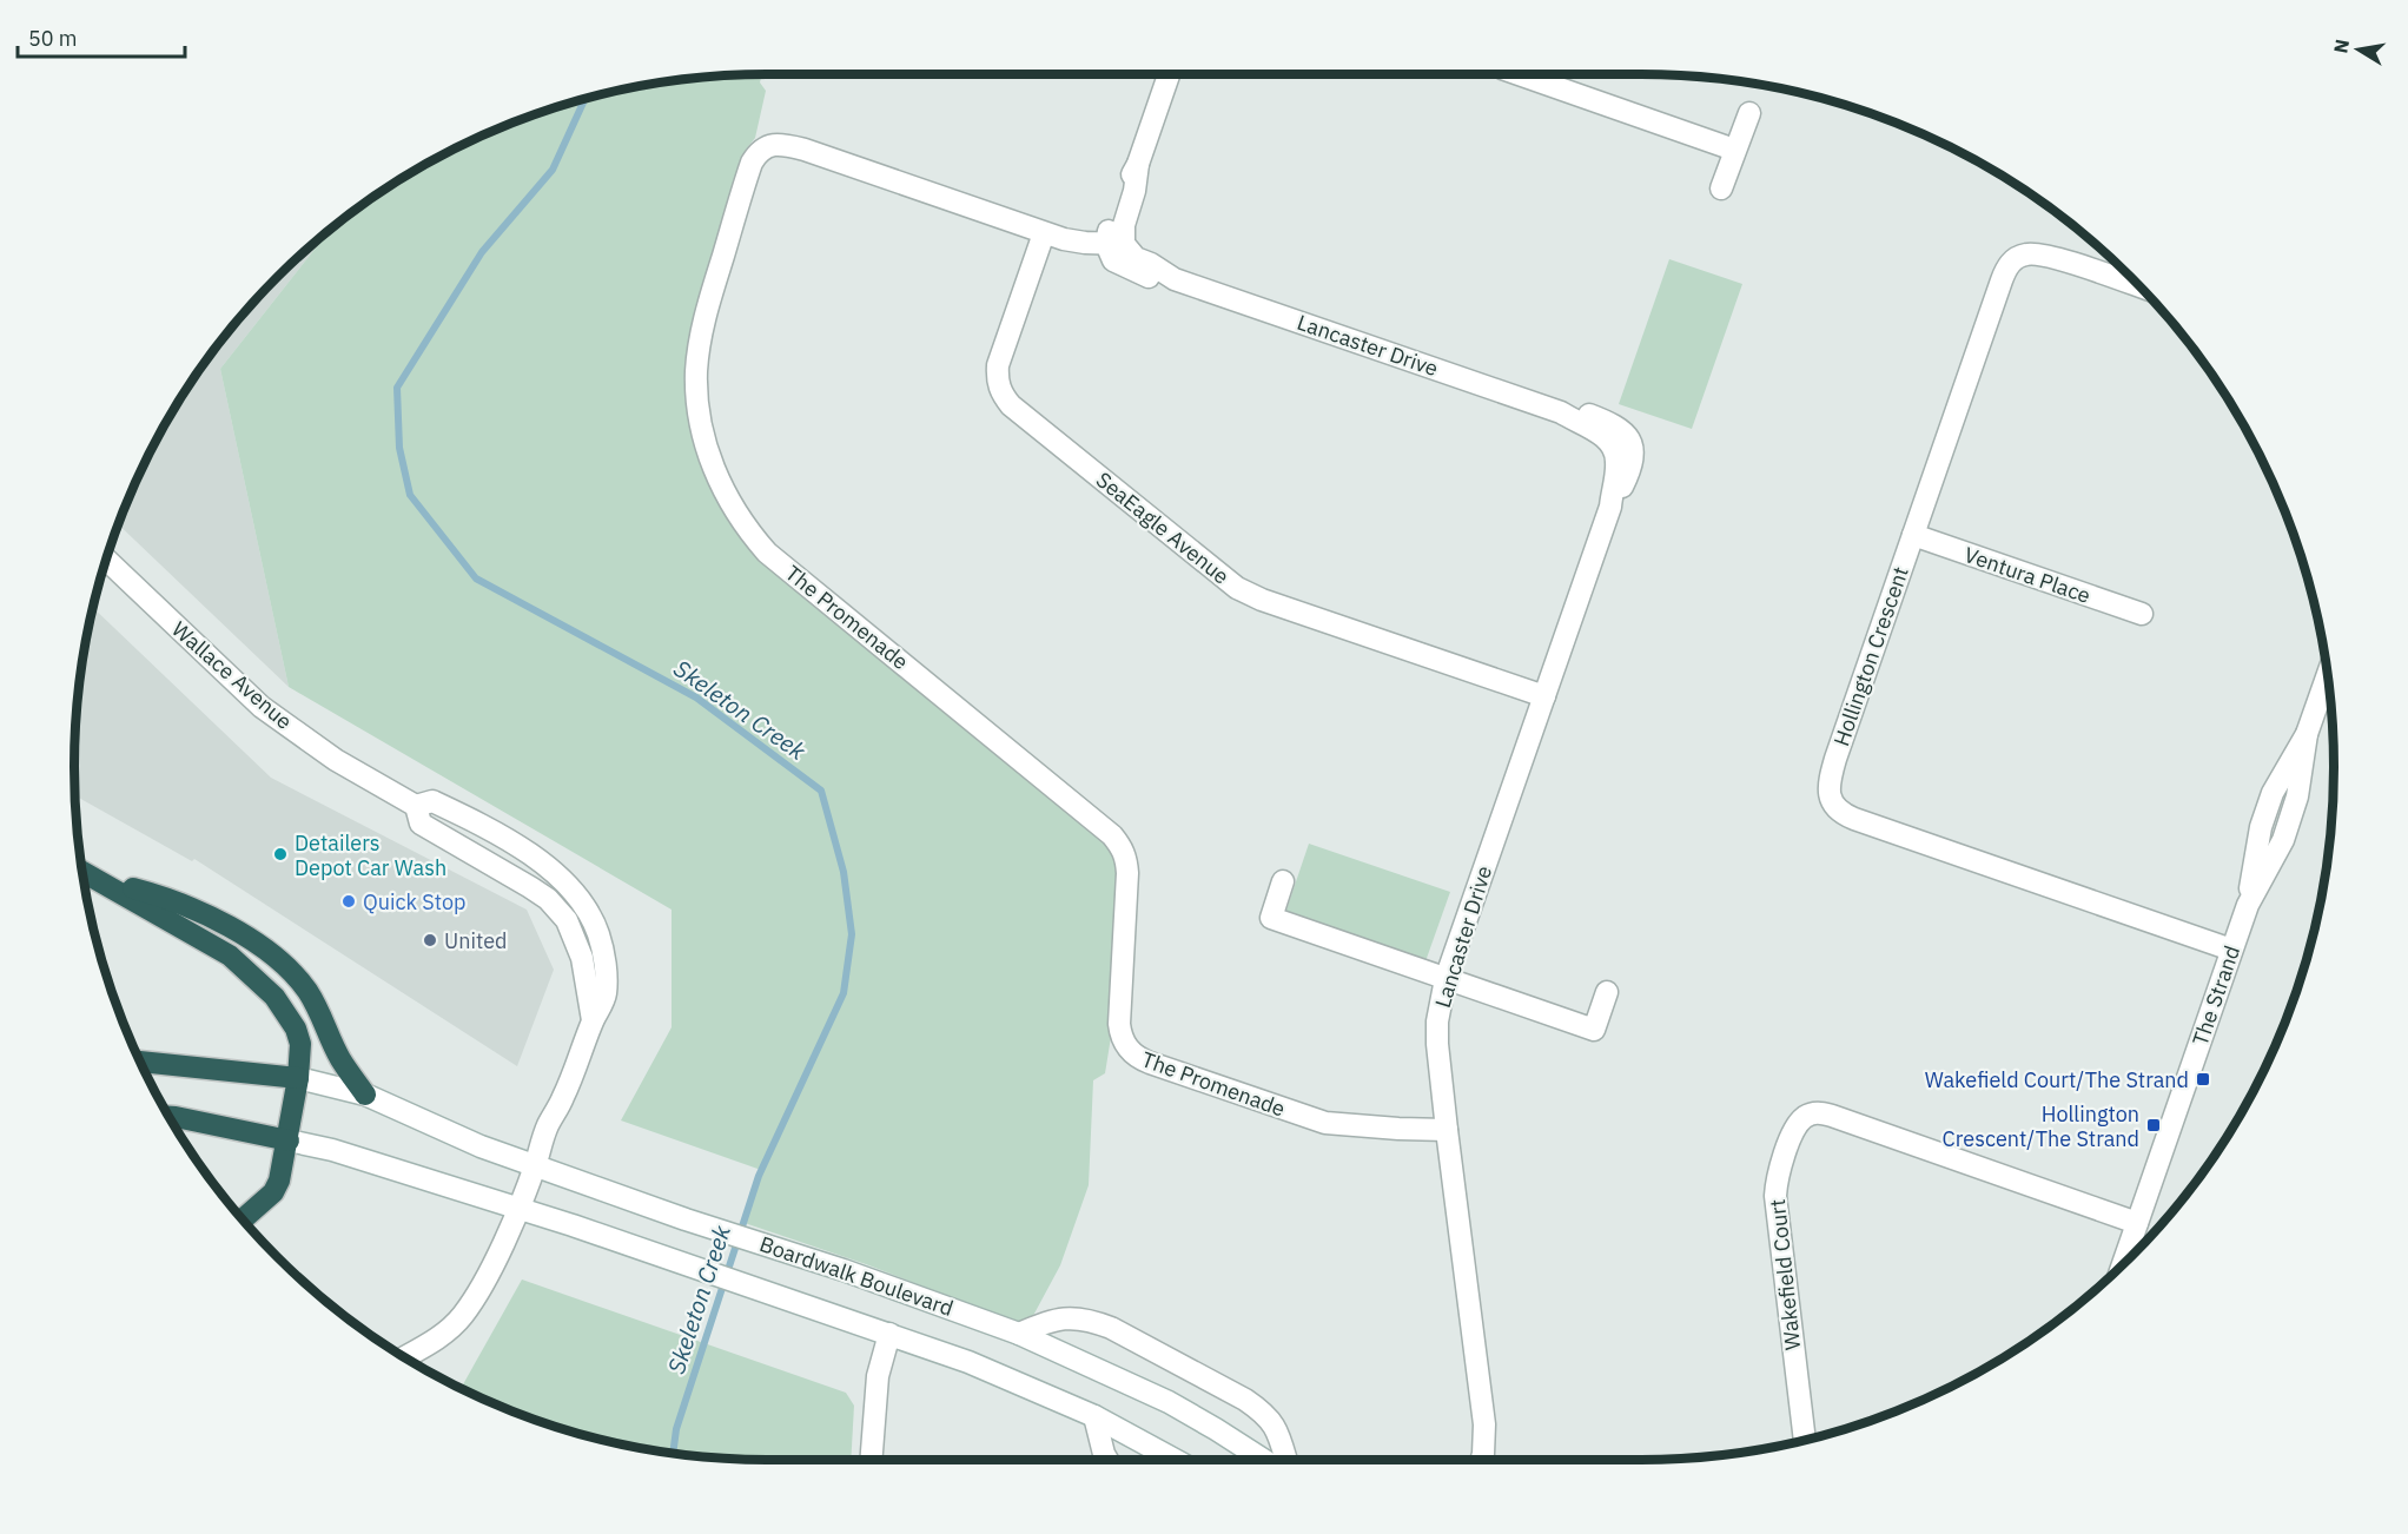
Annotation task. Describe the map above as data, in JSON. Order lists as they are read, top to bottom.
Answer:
{
  "streets": {
    "street": [
      "Lancaster Drive",
      "SeaEagle Avenue",
      "Ventura Place",
      "The Promenade",
      "Hollington Crescent",
      "Wallace Avenue",
      "The Strand",
      "Wakefield Court",
      "Boardwalk Boulevard"
    ]
  },
  "crossings": [
    ["Lancaster Drive", "SeaEagle Avenue"],
    ["Lancaster Drive", "The Promenade"],
    ["SeaEagle Avenue", "The Promenade"],
    ["Ventura Place", "Hollington Crescent"],
    ["Hollington Crescent", "The Strand"],
    ["Wallace Avenue", "Boardwalk Boulevard"],
    ["The Strand", "Wakefield Court"]
  ],
  "water": ["Skeleton Creek"],
  "places": {
    "other": ["Detailers Depot Car Wash", "Quick Stop", "United"],
    "transit": ["Wakefield Court/The Strand", "Hollington Crescent/The Strand"]
  },
  "scale_bar": "50 m",
  "north": "left"
}
